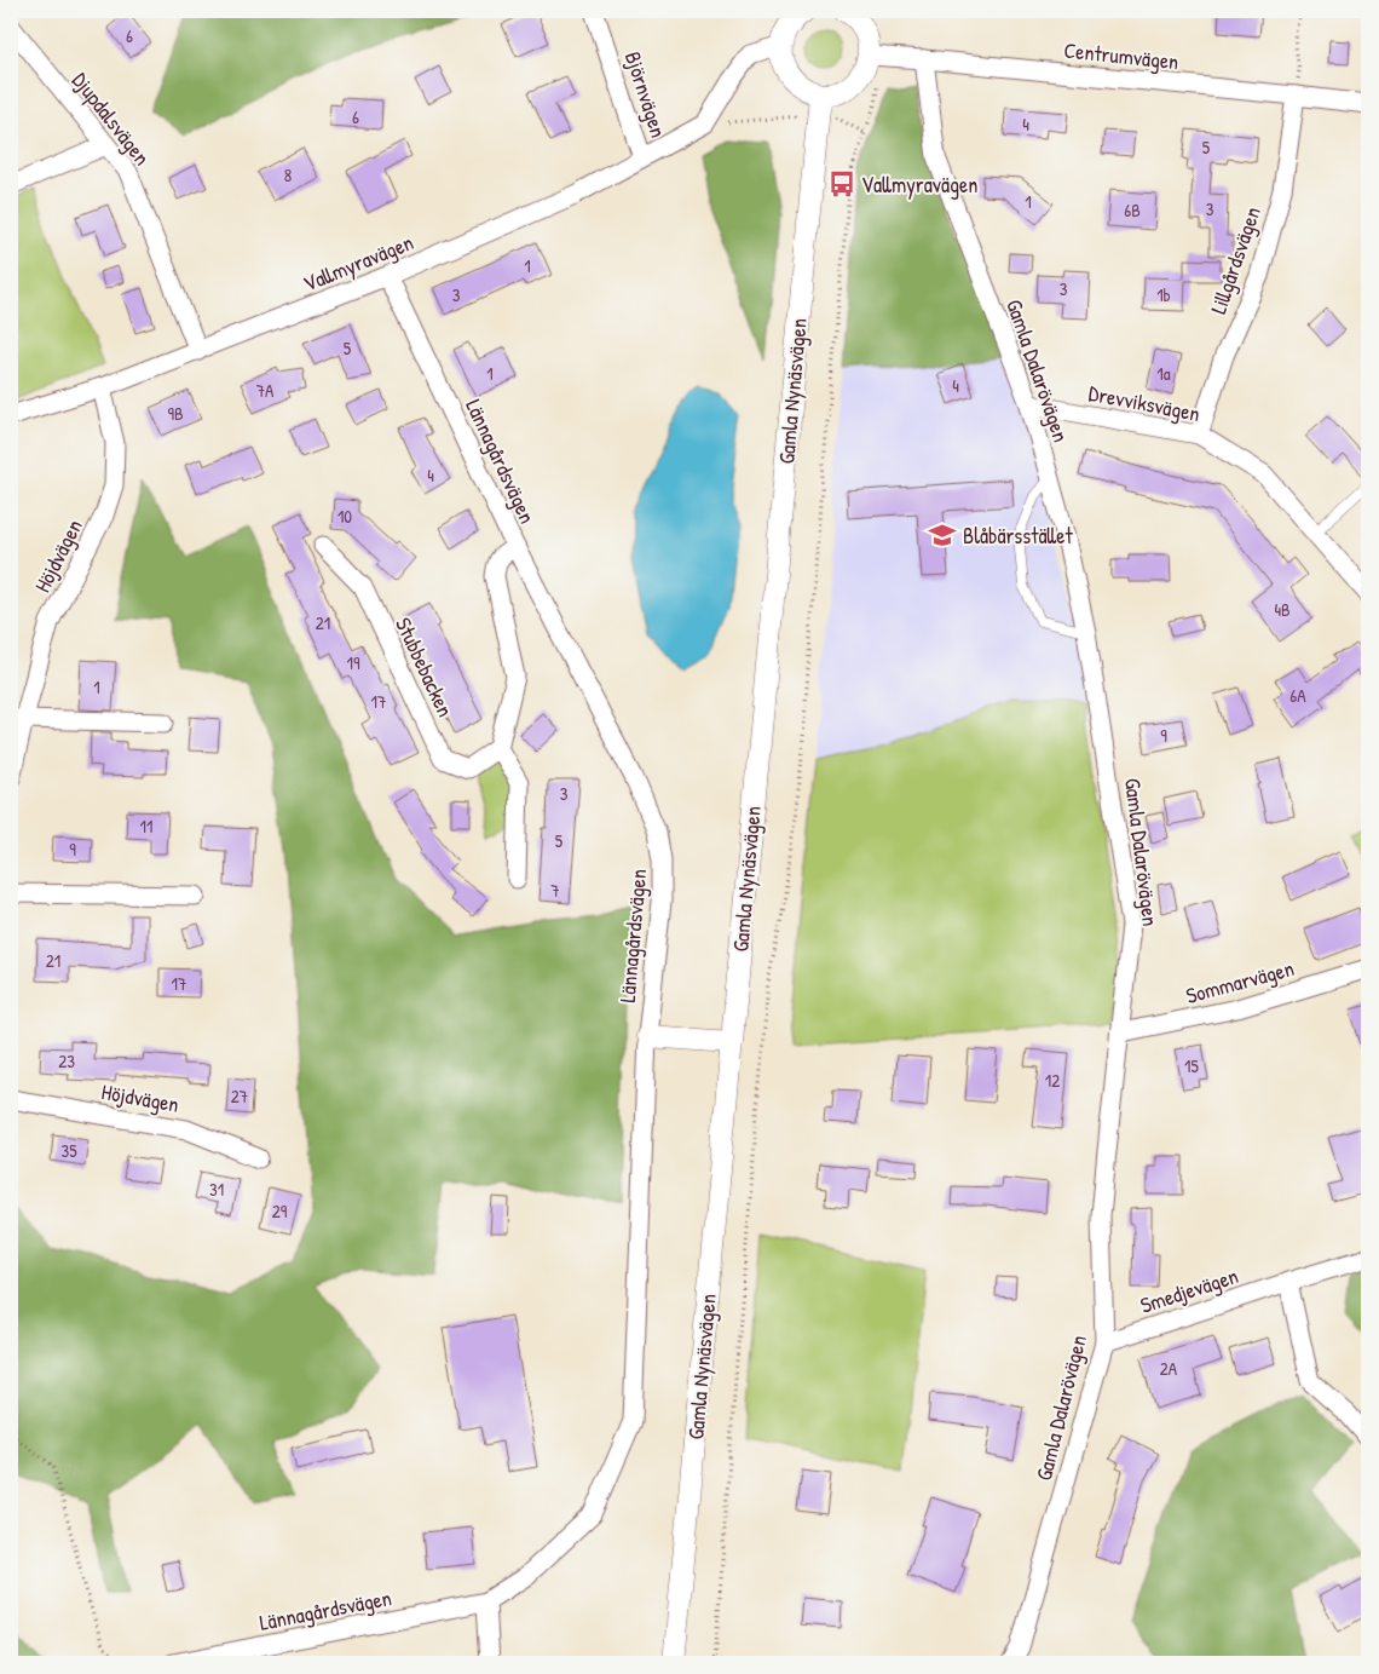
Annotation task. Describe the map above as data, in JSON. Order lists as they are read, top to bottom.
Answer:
{
  "streets": {
    "street": [
      "Centrumvägen",
      "Björnvägen",
      "Djupdalsvägen",
      "Lillgårdsvägen",
      "Vallmyravägen",
      "Gamla Dalarövägen",
      "Gamla Nynäsvägen",
      "Drevviksvägen",
      "Lännagårdsvägen",
      "Höjdvägen",
      "Stubbebacken",
      "Sommarvägen",
      "Smedjevägen"
    ]
  },
  "crossings": [
    ["Centrumvägen", "Lillgårdsvägen"],
    ["Centrumvägen", "Gamla Dalarövägen"],
    ["Björnvägen", "Vallmyravägen"],
    ["Djupdalsvägen", "Vallmyravägen"],
    ["Lillgårdsvägen", "Drevviksvägen"],
    ["Vallmyravägen", "Lännagårdsvägen"],
    ["Vallmyravägen", "Höjdvägen"],
    ["Gamla Dalarövägen", "Drevviksvägen"],
    ["Gamla Dalarövägen", "Sommarvägen"],
    ["Gamla Dalarövägen", "Smedjevägen"]
  ],
  "places": {
    "bus stop": ["Vallmyravägen"],
    "school or university": ["Blåbärsstället"]
  },
  "house_numbers": [
    "6",
    "6",
    "4",
    "5",
    "8",
    "1",
    "3",
    "6B",
    "1",
    "3",
    "3",
    "1b",
    "5",
    "1",
    "1a",
    "4",
    "7A",
    "9B",
    "4",
    "10",
    "4B",
    "21",
    "19",
    "1",
    "6A",
    "17",
    "9",
    "3",
    "11",
    "5",
    "9",
    "7",
    "21",
    "17",
    "23",
    "15",
    "12",
    "27",
    "35",
    "31",
    "29",
    "2A"
  ]
}
